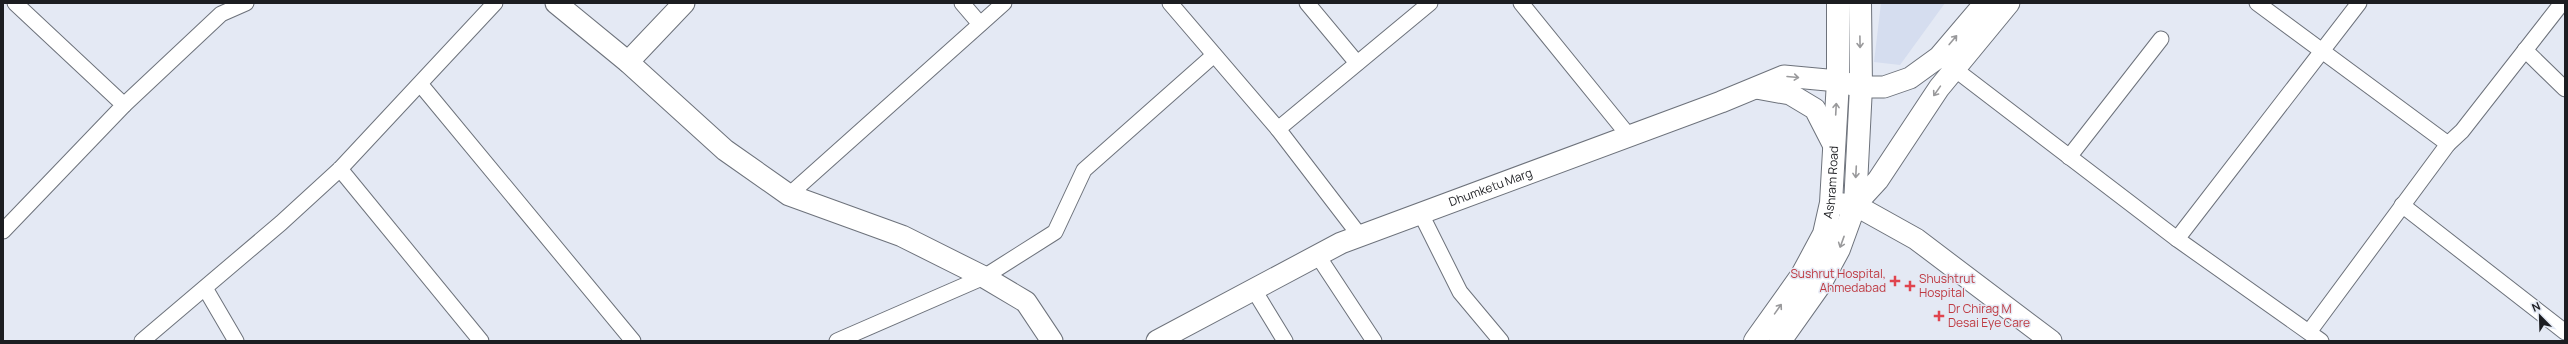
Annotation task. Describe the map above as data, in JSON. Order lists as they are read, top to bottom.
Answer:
{
  "streets": {
    "main road": ["Ashram Road"],
    "street": ["Dhumketu Marg"]
  },
  "crossings": [
    ["Ashram Road", "Dhumketu Marg"]
  ],
  "places": {
    "health": ["Sushrut Hospital, Ahmedabad", "Shushtrut Hospital", "Dr Chirag M Desai Eye Care"]
  },
  "north": "top left"
}
